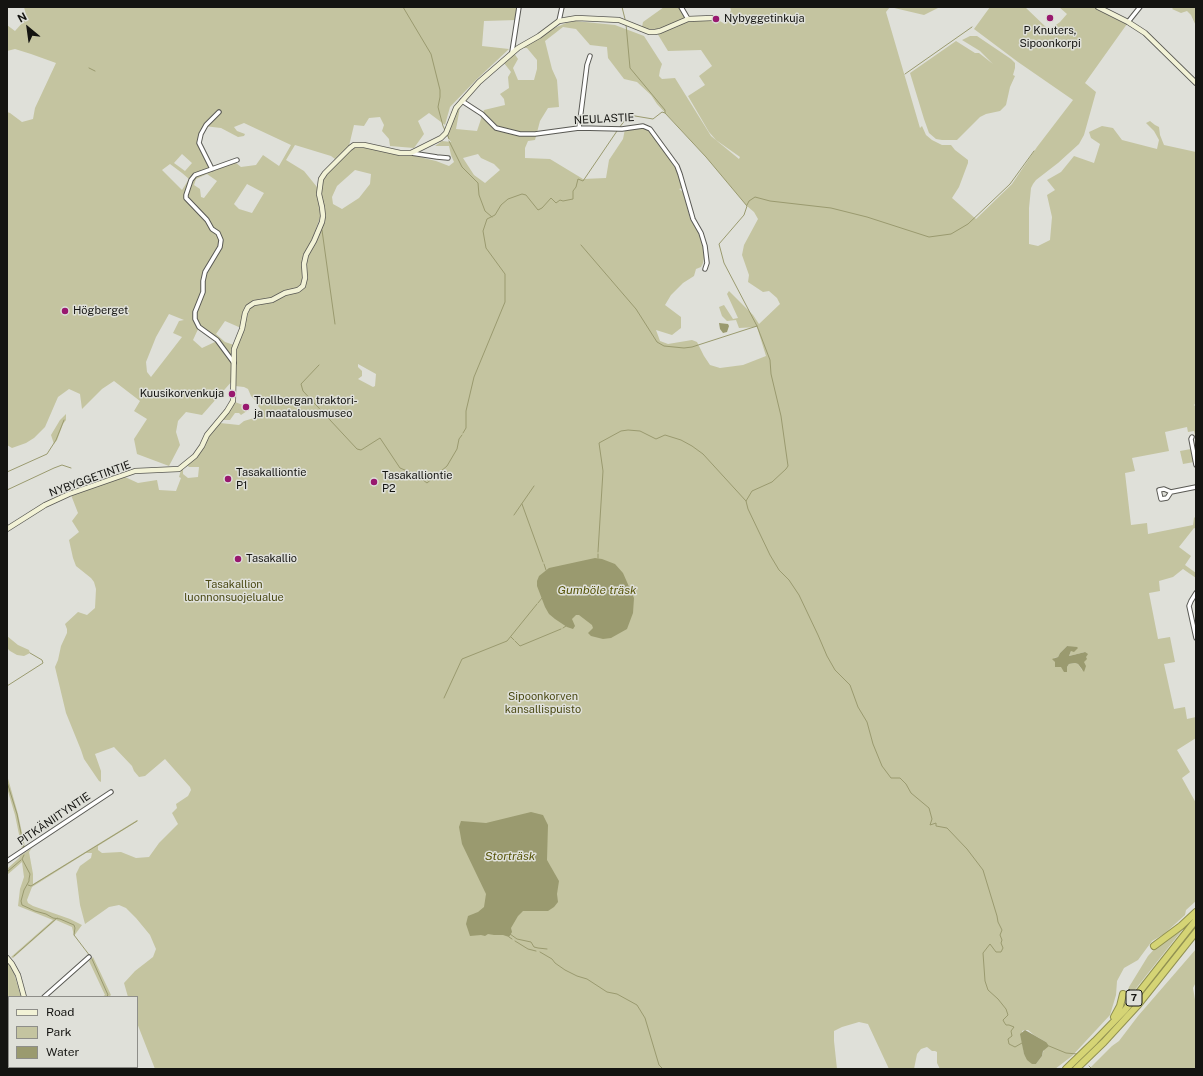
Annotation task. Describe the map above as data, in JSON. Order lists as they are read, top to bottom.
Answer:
{
  "streets": {
    "highway": ["7"],
    "street": ["NEULASTIE", "NYBYGGETINTIE", "PITKÄNIITYNTIE"]
  },
  "water": ["Gumböle träsk", "Storträsk"],
  "parks": ["Tasakallion luonnonsuojelualue", "Sipoonkorven kansallispuisto"],
  "places": [
    "P Knuters, Sipoonkorpi",
    "Nybyggetinkuja",
    "Högberget",
    "Kuusikorvenkuja",
    "Trollbergan traktori- ja maatalousmuseo",
    "Tasakalliontie P1",
    "Tasakalliontie P2",
    "Tasakallio"
  ],
  "legend": ["Road", "Park", "Water"],
  "north": "top left"
}
